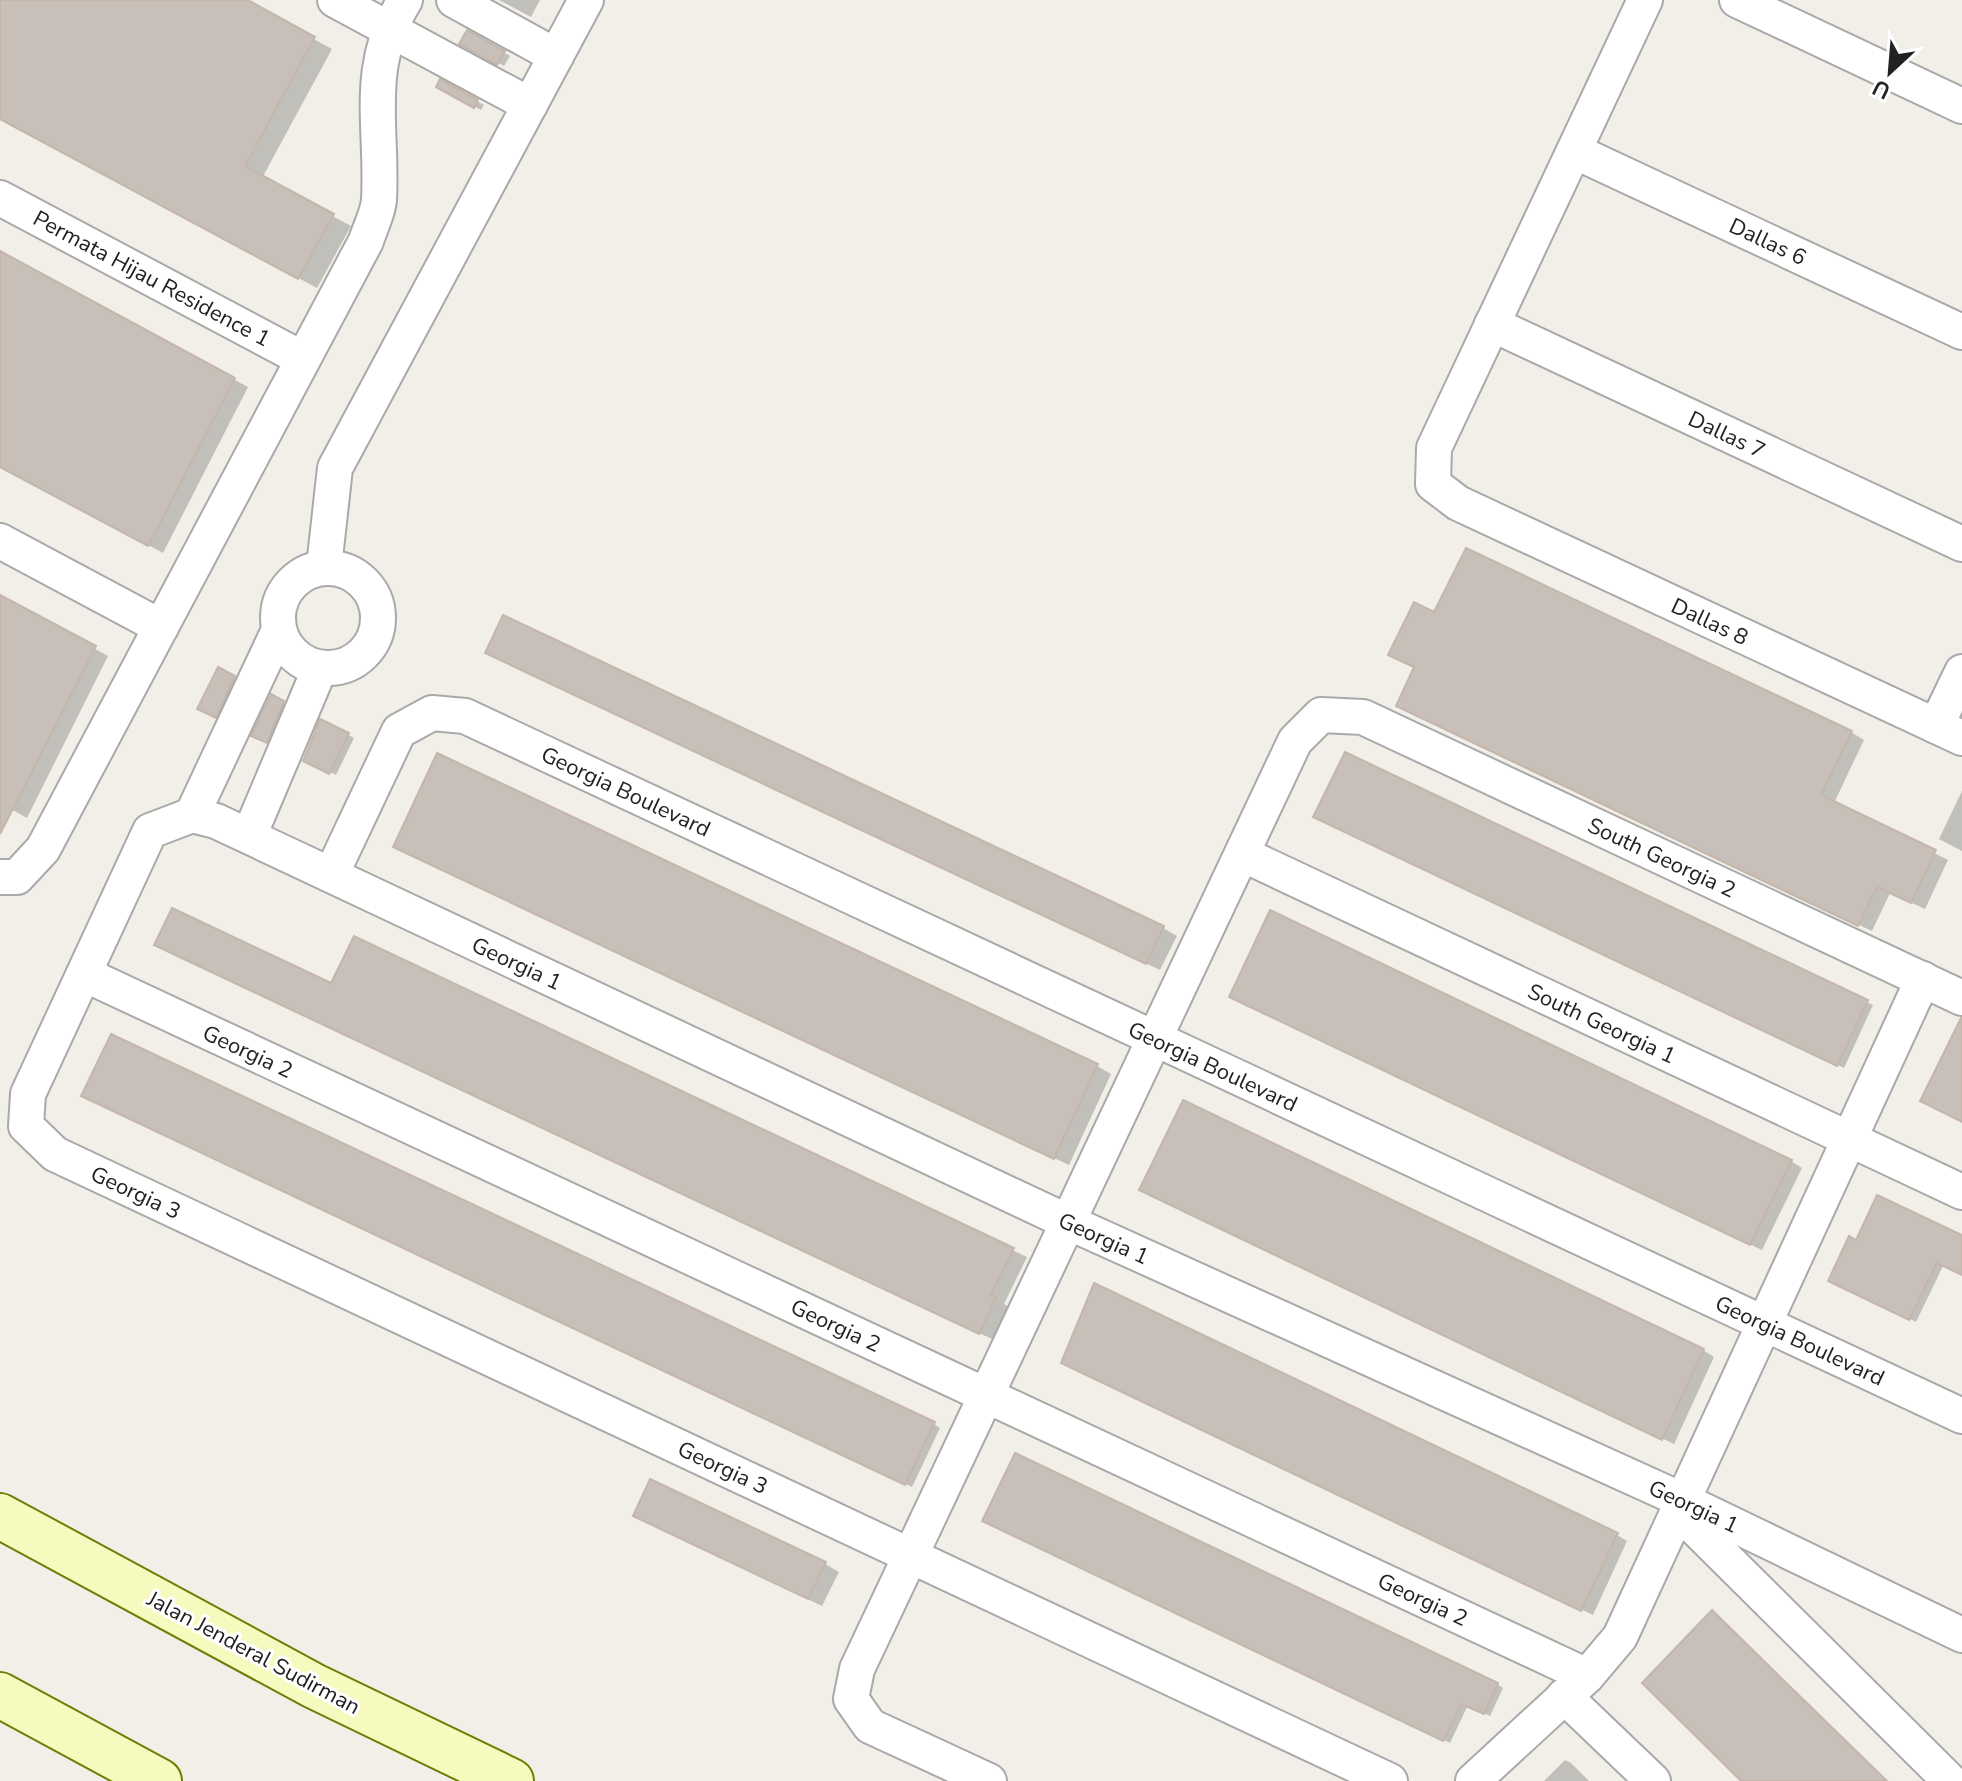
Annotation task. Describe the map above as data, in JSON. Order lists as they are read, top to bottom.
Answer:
{
  "streets": {
    "main road": ["Jalan Jenderal Sudirman"],
    "street": [
      "Dallas 6",
      "Permata Hijau Residence 1",
      "Dallas 7",
      "Dallas 8",
      "Georgia Boulevard",
      "South Georgia 2",
      "Georgia 1",
      "South Georgia 1",
      "Georgia 2",
      "Georgia 3"
    ]
  },
  "crossings": [
    ["Dallas 7", "Dallas 8"],
    ["Georgia Boulevard", "Georgia 1"],
    ["South Georgia 2", "South Georgia 1"],
    ["Georgia 1", "Georgia 3"],
    ["Georgia 2", "Georgia 3"]
  ],
  "north": "bottom left"
}
